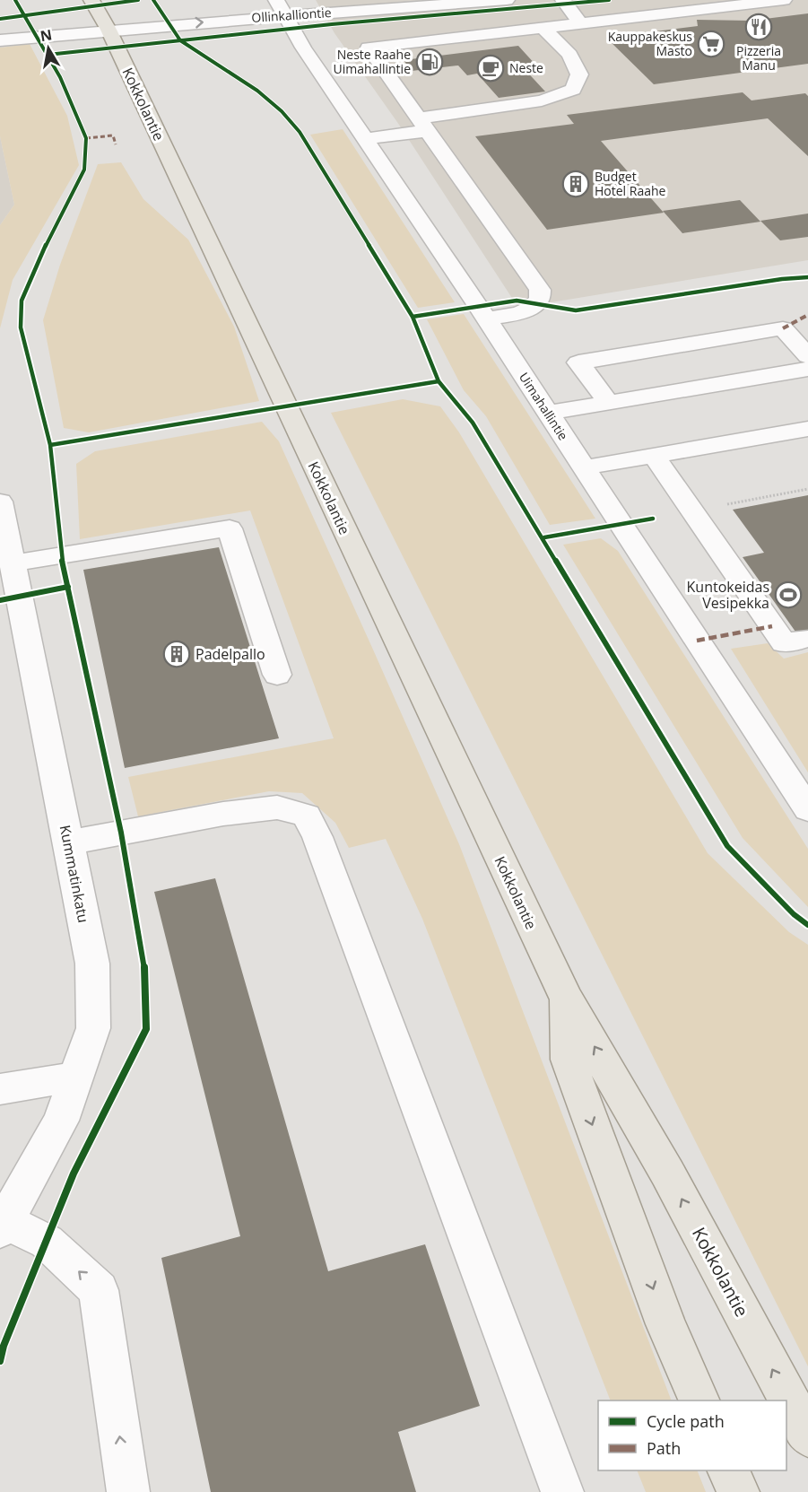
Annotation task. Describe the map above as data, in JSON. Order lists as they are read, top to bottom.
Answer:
{
  "streets": {
    "main road": ["Kokkolantie"],
    "street": ["Ollinkalliontie", "Uimahallintie", "Kummatinkatu"]
  },
  "crossings": [
    ["Ollinkalliontie", "Kokkolantie"],
    ["Ollinkalliontie", "Uimahallintie"]
  ],
  "places": {
    "restaurant": ["Pizzeria Manu"],
    "supermarket": ["Kauppakeskus Masto"],
    "fuel station": ["Neste Raahe Uimahallintie"],
    "cafe": ["Neste"],
    "building": ["Budget Hotel Raahe", "Padelpallo"],
    "sports": ["Kuntokeidas Vesipekka"]
  },
  "legend": ["Cycle path", "Path"],
  "north": "top"
}
